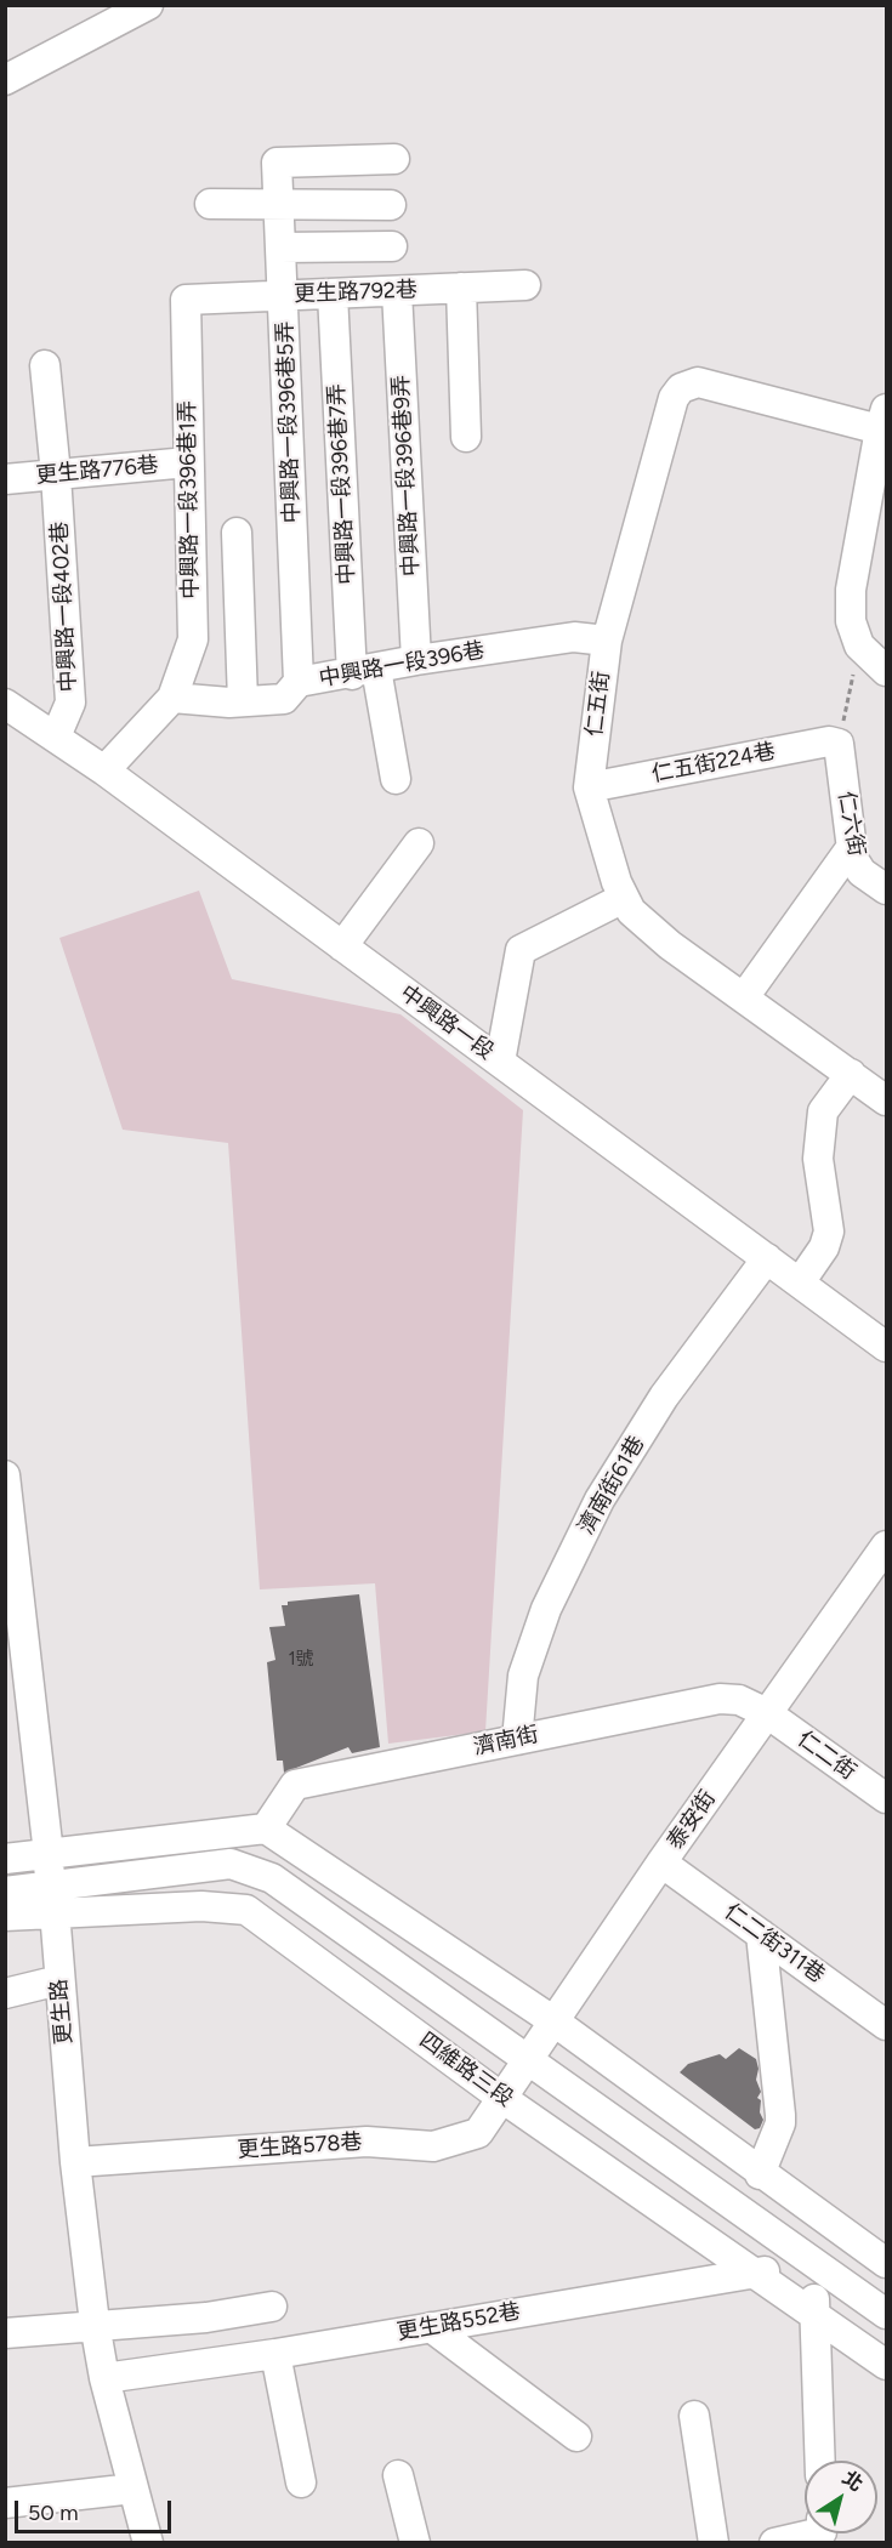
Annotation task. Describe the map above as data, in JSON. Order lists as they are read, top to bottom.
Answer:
{
  "streets": {
    "street": [
      "更生路792巷",
      "中興路一段396巷5弄",
      "更生路776巷",
      "中興路一段396巷9弄",
      "中興路一段396巷7弄",
      "中興路一段396巷1弄",
      "中興路一段402巷",
      "中興路一段396巷",
      "仁五街",
      "仁五街224巷",
      "仁六街",
      "中興路一段",
      "濟南街61巷",
      "濟南街",
      "仁二街",
      "泰安街",
      "仁二街311巷",
      "更生路",
      "四維路三段",
      "更生路578巷",
      "更生路552巷"
    ]
  },
  "crossings": [
    ["更生路792巷", "中興路一段396巷5弄"],
    ["更生路792巷", "中興路一段396巷9弄"],
    ["更生路792巷", "中興路一段396巷7弄"],
    ["更生路792巷", "中興路一段396巷1弄"],
    ["中興路一段396巷5弄", "中興路一段396巷"],
    ["更生路776巷", "中興路一段396巷1弄"],
    ["更生路776巷", "中興路一段402巷"],
    ["中興路一段396巷9弄", "中興路一段396巷"],
    ["中興路一段396巷7弄", "中興路一段396巷"],
    ["中興路一段396巷1弄", "中興路一段396巷"],
    ["中興路一段402巷", "中興路一段"],
    ["中興路一段396巷", "仁五街"],
    ["仁五街", "仁五街224巷"],
    ["仁五街224巷", "仁六街"],
    ["中興路一段", "濟南街61巷"],
    ["濟南街61巷", "濟南街"],
    ["濟南街", "仁二街"],
    ["濟南街", "泰安街"],
    ["仁二街", "泰安街"],
    ["泰安街", "仁二街311巷"],
    ["泰安街", "四維路三段"],
    ["泰安街", "更生路578巷"],
    ["更生路", "四維路三段"],
    ["更生路", "更生路578巷"],
    ["更生路", "更生路552巷"],
    ["四維路三段", "更生路578巷"],
    ["四維路三段", "更生路552巷"]
  ],
  "house_numbers": ["1號"],
  "scale_bar": "50 m",
  "north": "top right"
}
